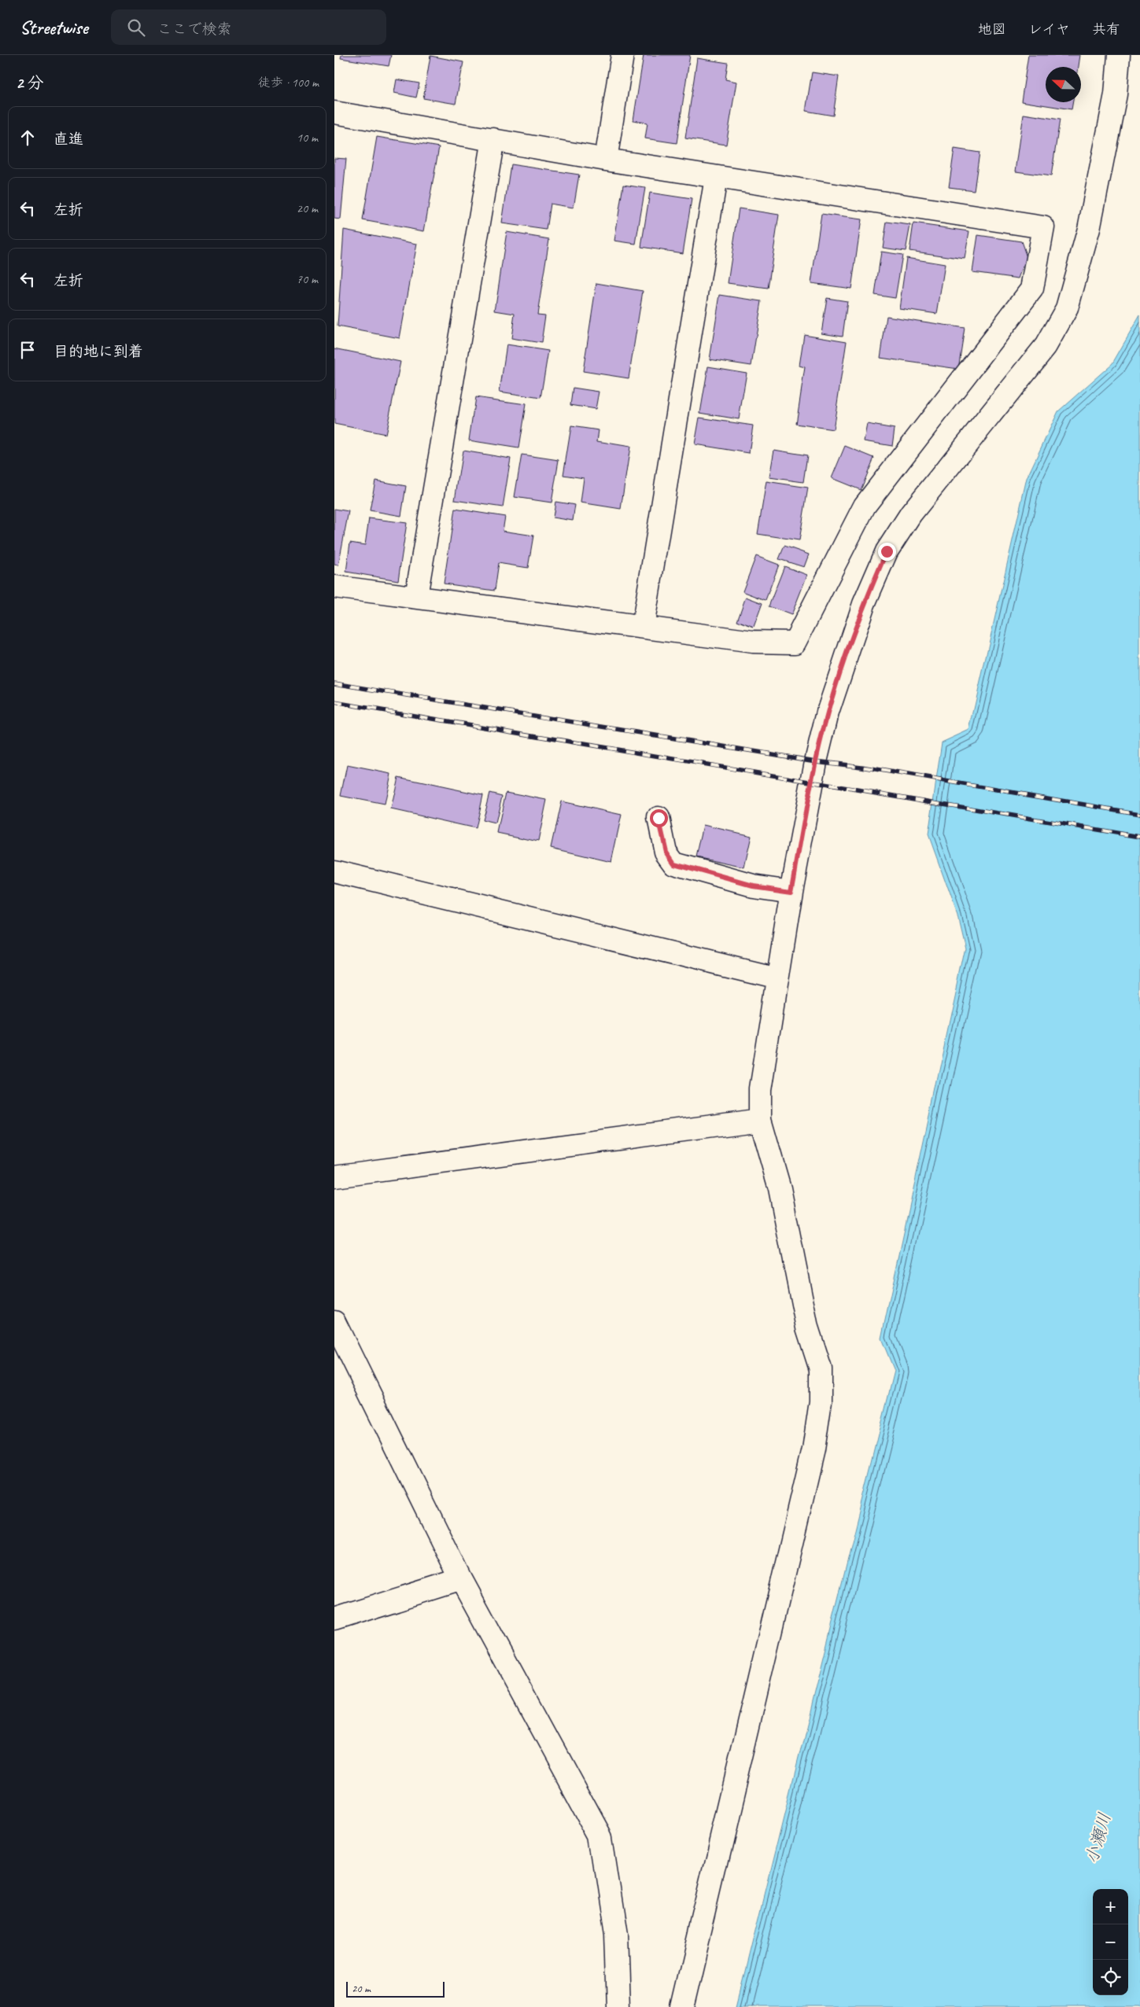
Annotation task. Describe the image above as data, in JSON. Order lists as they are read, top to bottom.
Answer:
{
  "water": ["小瀬川"],
  "scale_bar": "20 m",
  "north": "left",
  "page": {
    "header": "Streetwise",
    "search": "ここで検索",
    "nav": ["地図", "レイヤ", "共有"],
    "heading": ["2 分", "徒歩 · 100 m"],
    "list": [
      ["直進", "10 m"],
      ["左折", "20 m"],
      ["左折", "70 m"],
      "目的地に到着"
    ],
    "map_buttons": ["+", "−"],
    "scale": "20 m"
  }
}
